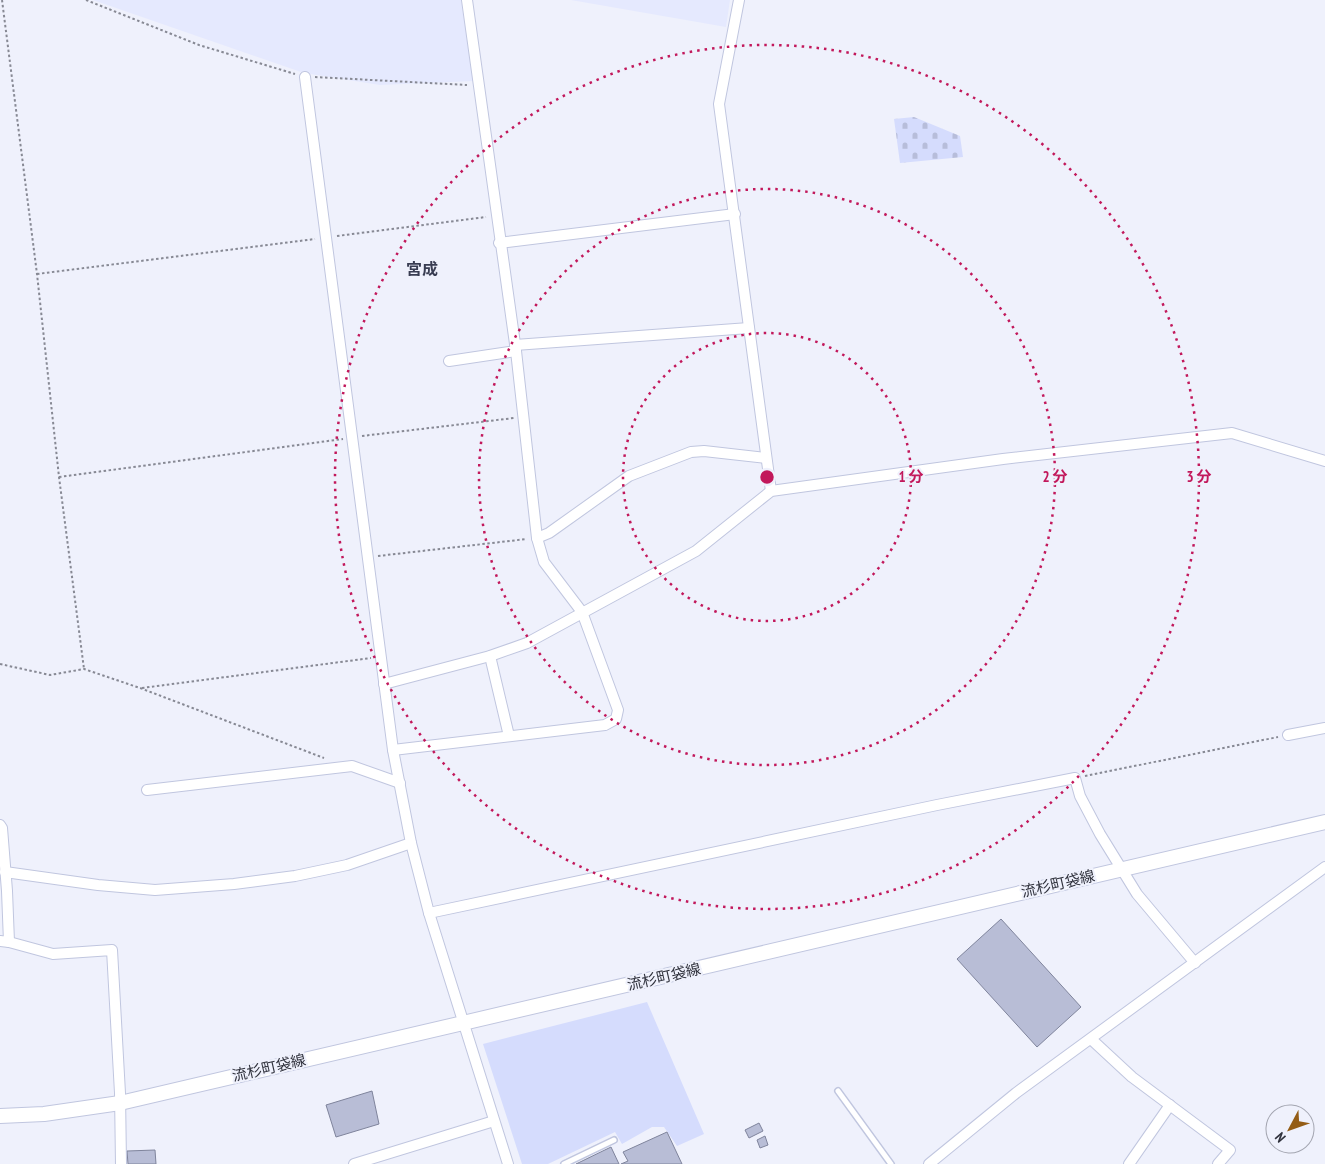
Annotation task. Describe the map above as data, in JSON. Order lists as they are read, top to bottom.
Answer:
{
  "streets": {
    "main road": ["流杉町袋線"]
  },
  "districts": ["宮成"],
  "north": "bottom left",
  "rings": ["1 分", "2 分", "3 分"]
}
